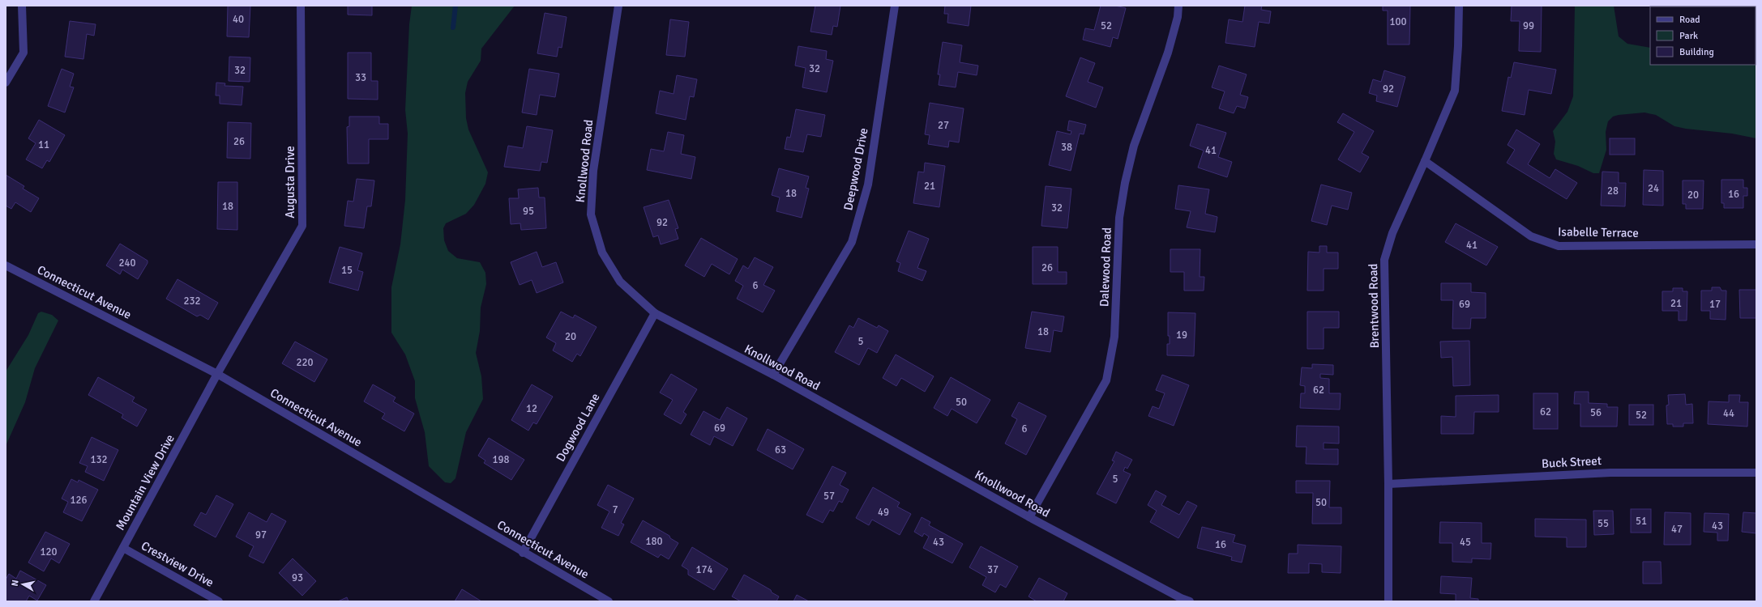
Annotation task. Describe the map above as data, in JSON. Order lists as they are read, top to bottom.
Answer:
{
  "streets": {
    "street": [
      "Knollwood Road",
      "Deepwood Drive",
      "Augusta Drive",
      "Isabelle Terrace",
      "Dalewood Road",
      "Connecticut Avenue",
      "Brentwood Road",
      "Dogwood Lane",
      "Buck Street",
      "Mountain View Drive",
      "Crestview Drive"
    ]
  },
  "crossings": [
    ["Knollwood Road", "Deepwood Drive"],
    ["Knollwood Road", "Dalewood Road"],
    ["Knollwood Road", "Dogwood Lane"],
    ["Augusta Drive", "Connecticut Avenue"],
    ["Augusta Drive", "Mountain View Drive"],
    ["Isabelle Terrace", "Brentwood Road"],
    ["Connecticut Avenue", "Dogwood Lane"],
    ["Connecticut Avenue", "Mountain View Drive"],
    ["Brentwood Road", "Buck Street"],
    ["Mountain View Drive", "Crestview Drive"]
  ],
  "house_numbers": [
    "40",
    "100",
    "52",
    "99",
    "32",
    "32",
    "33",
    "92",
    "27",
    "26",
    "11",
    "38",
    "41",
    "21",
    "24",
    "28",
    "18",
    "16",
    "20",
    "18",
    "32",
    "95",
    "92",
    "41",
    "240",
    "26",
    "15",
    "6",
    "232",
    "21",
    "69",
    "17",
    "18",
    "19",
    "20",
    "5",
    "220",
    "62",
    "50",
    "12",
    "62",
    "56",
    "44",
    "52",
    "69",
    "6",
    "63",
    "132",
    "198",
    "5",
    "57",
    "126",
    "50",
    "7",
    "49",
    "51",
    "55",
    "43",
    "47",
    "97",
    "180",
    "43",
    "45",
    "16",
    "120",
    "174",
    "37",
    "93"
  ],
  "legend": ["Road", "Park", "Building"],
  "north": "left"
}
